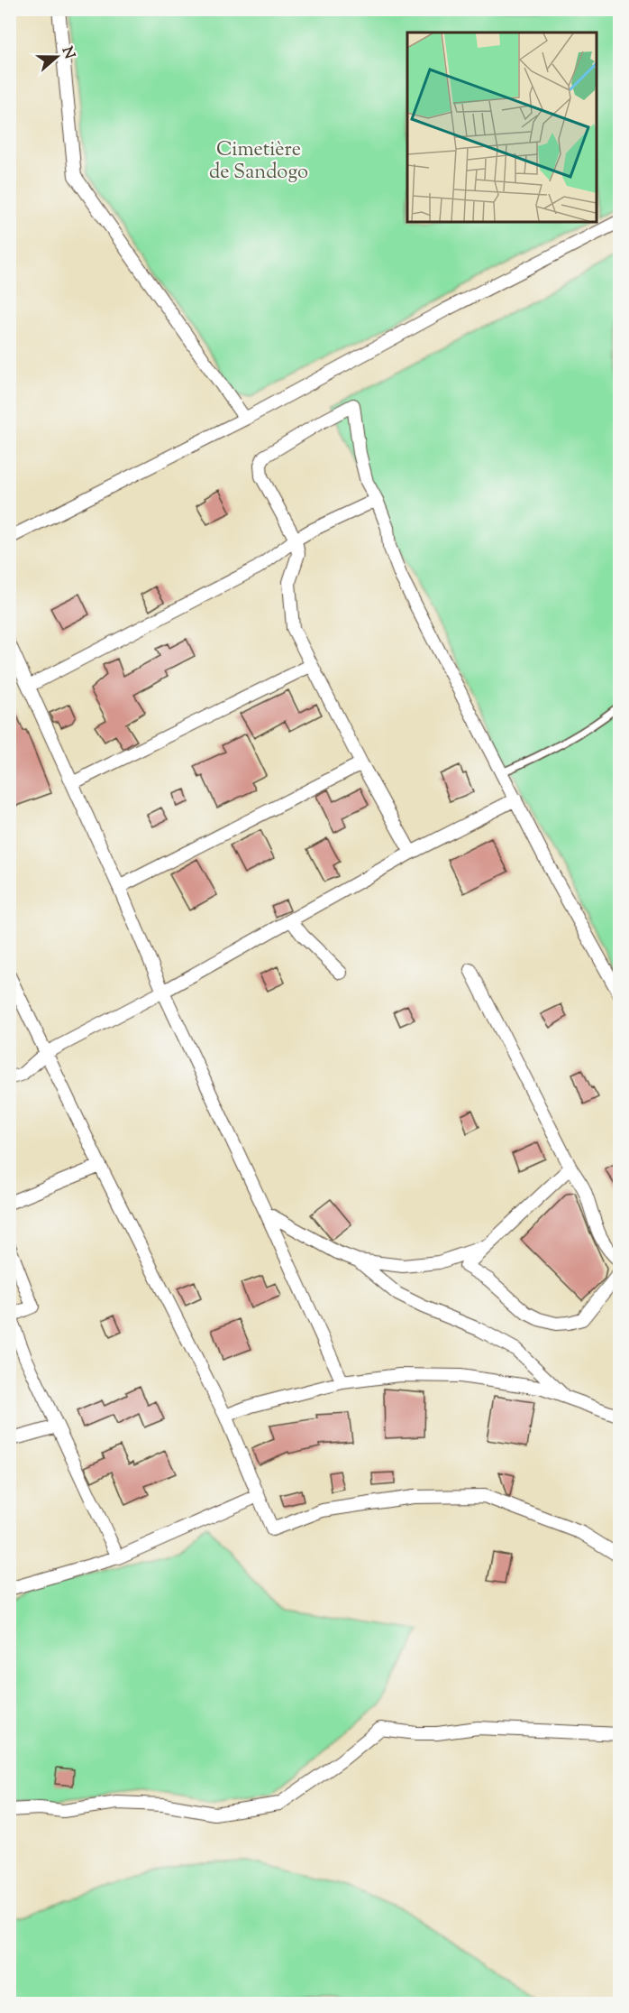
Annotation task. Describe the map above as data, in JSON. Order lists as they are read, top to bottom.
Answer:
{
  "parks": ["Cimetière de Sandogo"],
  "north": "right"
}
